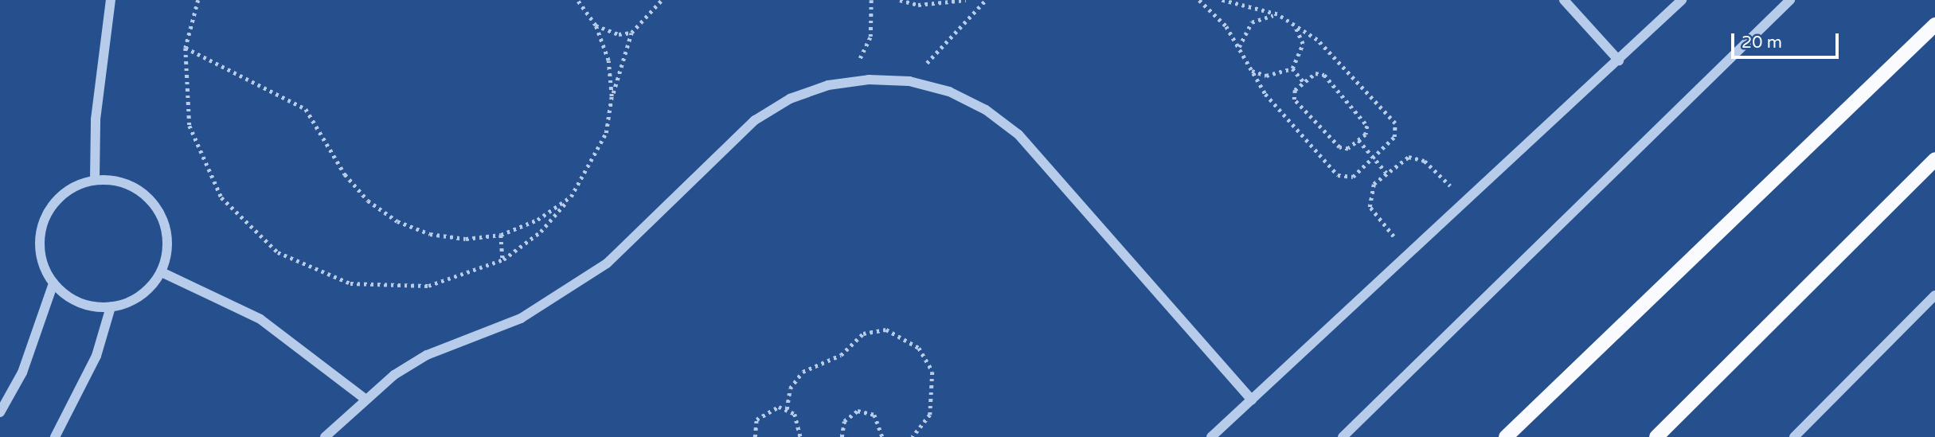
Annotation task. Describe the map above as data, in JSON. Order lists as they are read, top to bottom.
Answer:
{
  "scale_bar": "20 m"
}
